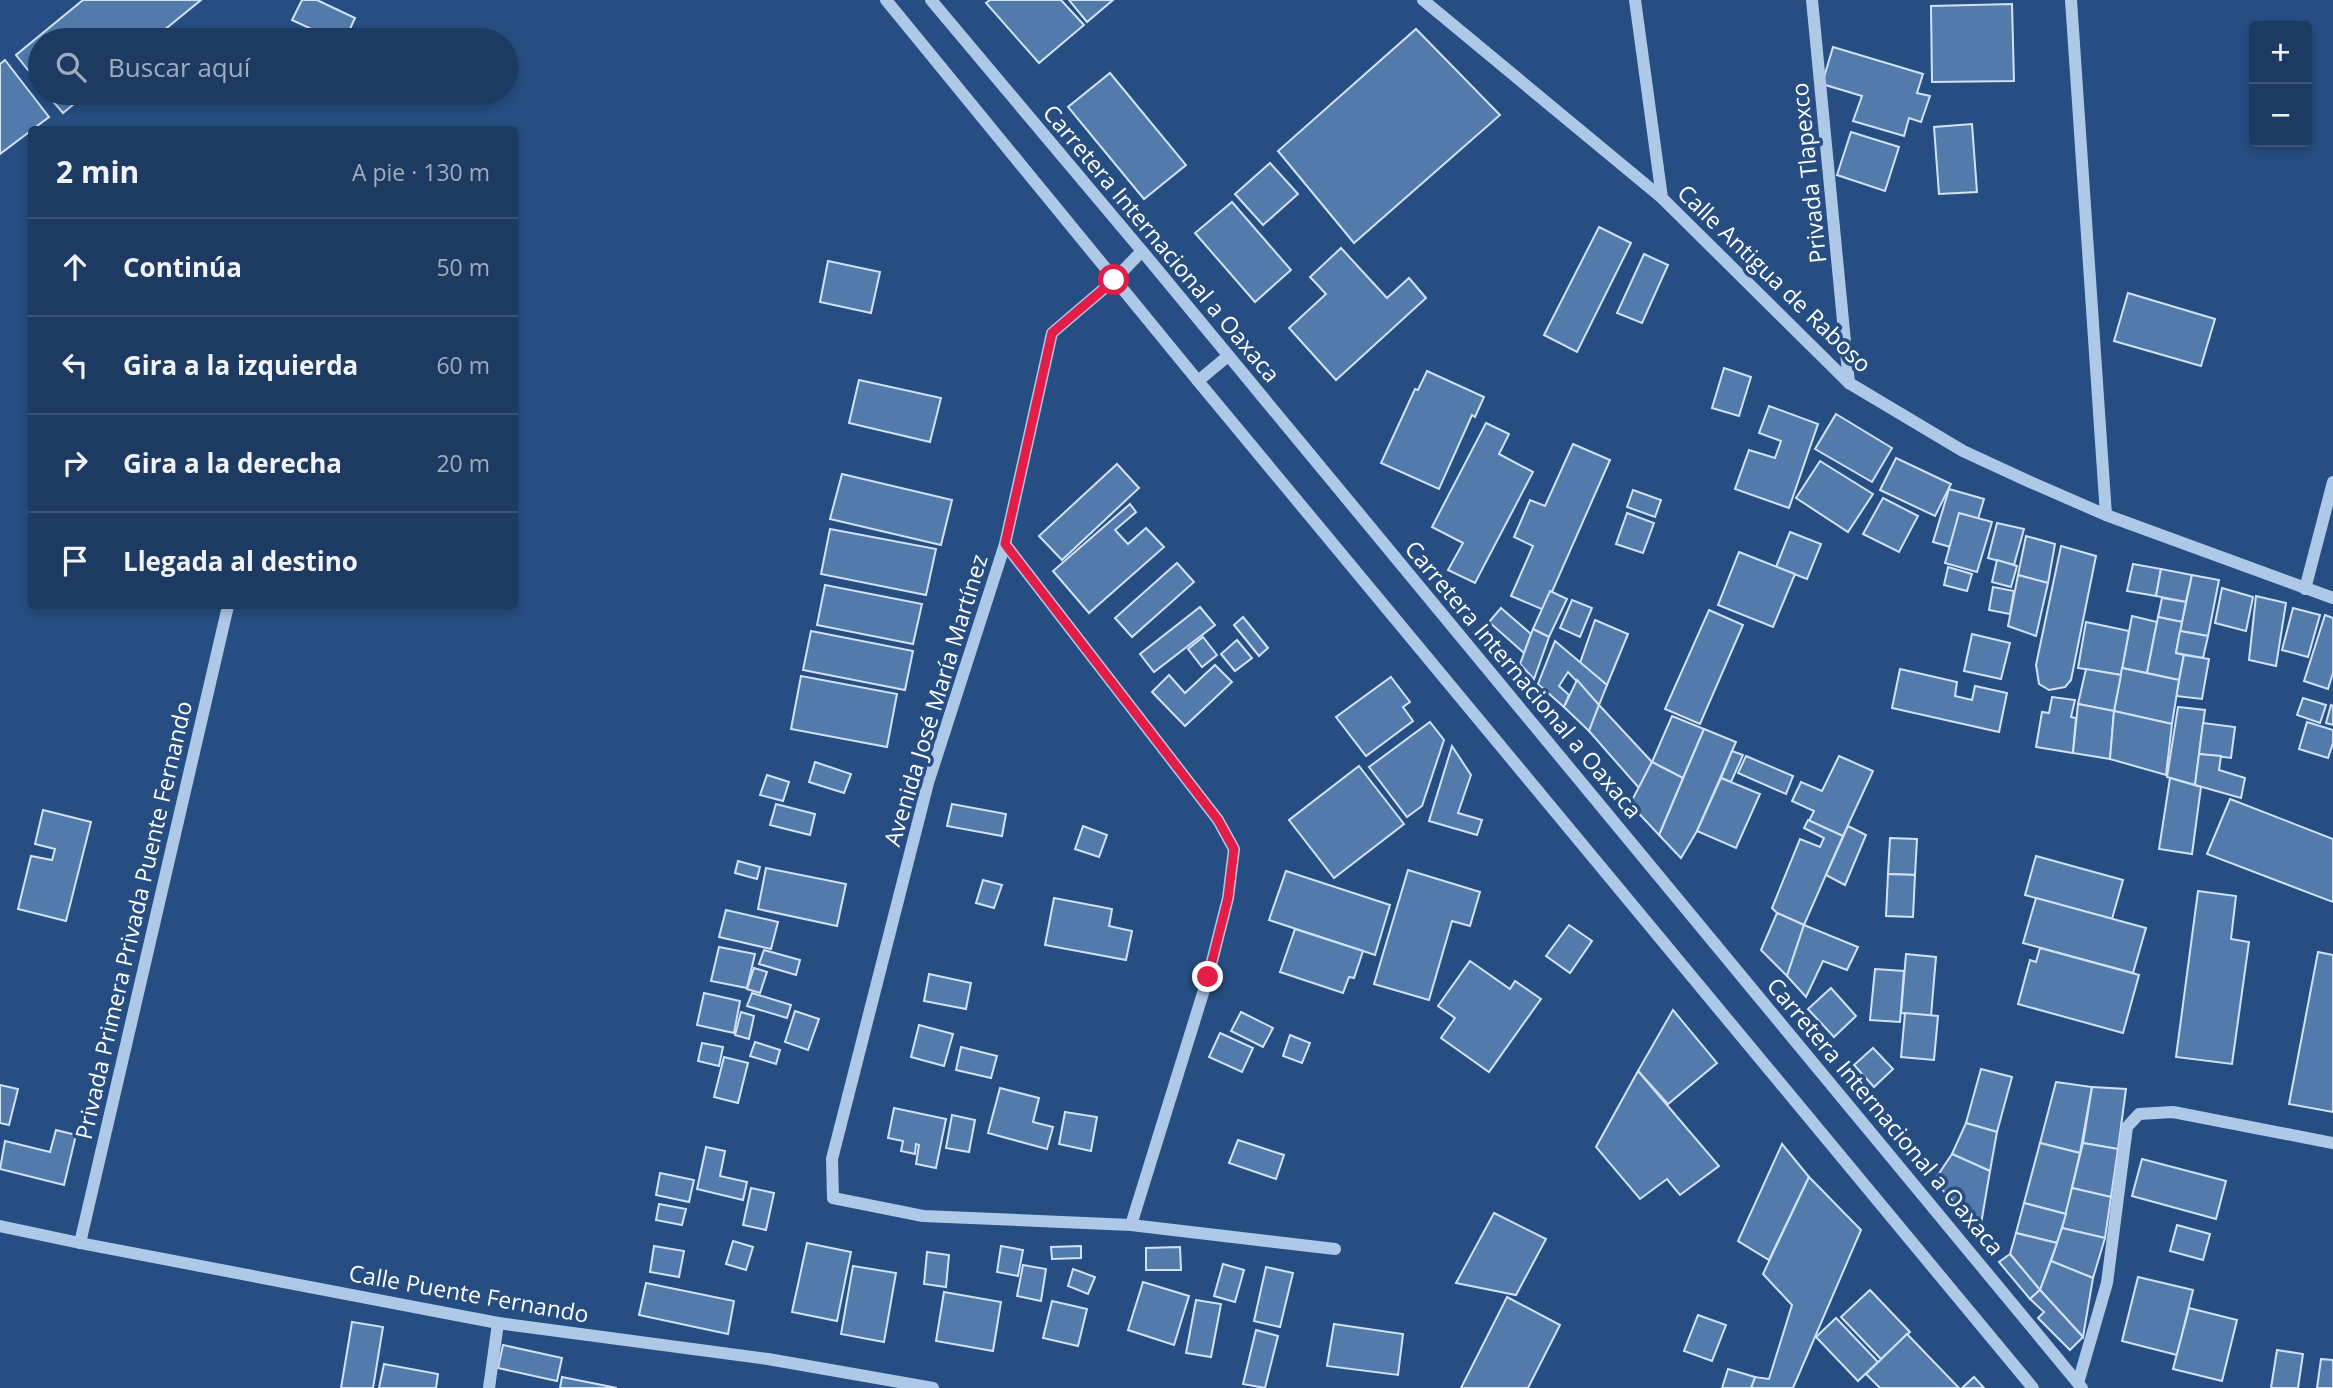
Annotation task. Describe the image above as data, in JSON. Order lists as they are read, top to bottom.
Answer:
{
  "streets": {
    "street": [
      "Privada Tlapexco",
      "Carretera Internacional a Oaxaca",
      "Calle Antigua de Raboso",
      "Avenida José María Martínez",
      "Privada Primera Privada Puente Fernando",
      "Calle Puente Fernando"
    ]
  },
  "crossings": [
    ["Privada Tlapexco", "Calle Antigua de Raboso"],
    ["Carretera Internacional a Oaxaca", "Avenida José María Martínez"],
    ["Privada Primera Privada Puente Fernando", "Calle Puente Fernando"]
  ],
  "page": {
    "map_buttons": ["+", "−"],
    "search": "Buscar aquí",
    "heading": ["2 min", "A pie · 130 m"],
    "list": [
      ["Continúa", "50 m"],
      ["Gira a la izquierda", "60 m"],
      ["Gira a la derecha", "20 m"],
      "Llegada al destino"
    ]
  }
}
